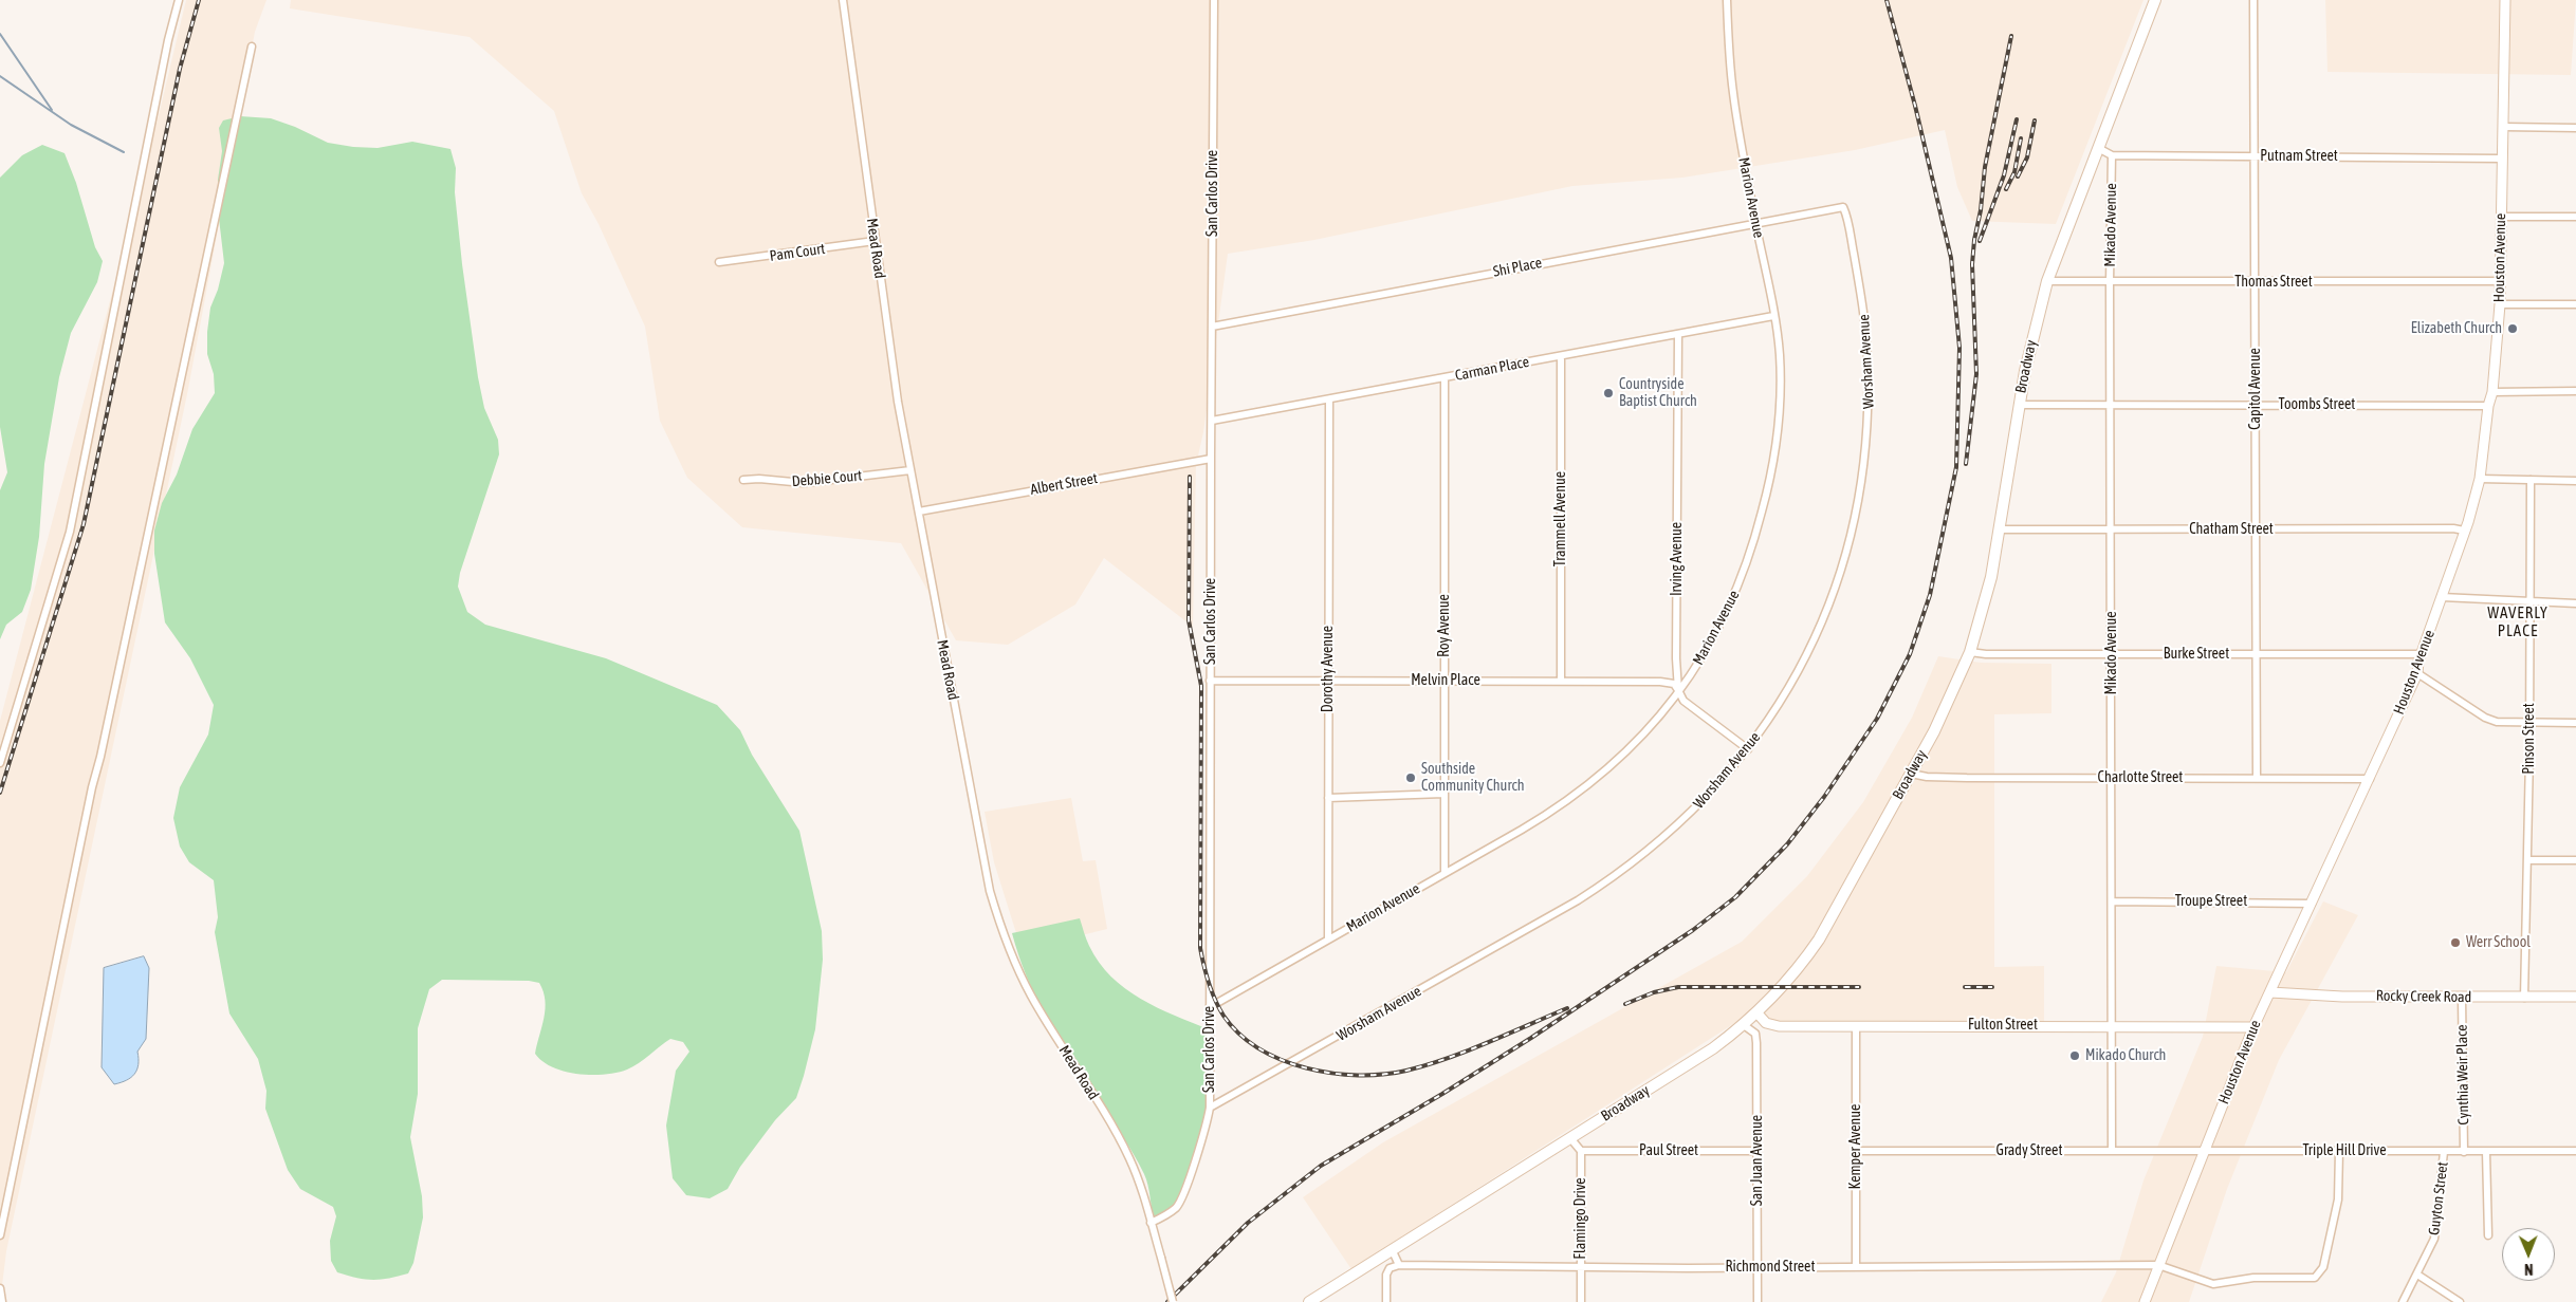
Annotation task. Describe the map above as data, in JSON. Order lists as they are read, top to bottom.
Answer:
{
  "streets": {
    "main road": ["Broadway"],
    "street": [
      "Putnam Street",
      "San Carlos Drive",
      "Marion Avenue",
      "Mikado Avenue",
      "Mead Road",
      "Pam Court",
      "Houston Avenue",
      "Shi Place",
      "Thomas Street",
      "Worsham Avenue",
      "Carman Place",
      "Capitol Avenue",
      "Toombs Street",
      "Debbie Court",
      "Albert Street",
      "Trammell Avenue",
      "Chatham Street",
      "Irving Avenue",
      "Roy Avenue",
      "Burke Street",
      "Dorothy Avenue",
      "Melvin Place",
      "Pinson Street",
      "Charlotte Street",
      "Troupe Street",
      "Rocky Creek Road",
      "Fulton Street",
      "Cynthia Weir Place",
      "Kemper Avenue",
      "Paul Street",
      "Grady Street",
      "Triple Hill Drive",
      "San Juan Avenue",
      "Guyton Street",
      "Flamingo Drive",
      "Richmond Street"
    ]
  },
  "crossings": [
    ["Putnam Street", "Mikado Avenue"],
    ["Putnam Street", "Houston Avenue"],
    ["Putnam Street", "Broadway"],
    ["Putnam Street", "Capitol Avenue"],
    ["San Carlos Drive", "Marion Avenue"],
    ["San Carlos Drive", "Mead Road"],
    ["San Carlos Drive", "Shi Place"],
    ["San Carlos Drive", "Worsham Avenue"],
    ["San Carlos Drive", "Carman Place"],
    ["San Carlos Drive", "Albert Street"],
    ["San Carlos Drive", "Melvin Place"],
    ["Marion Avenue", "Shi Place"],
    ["Marion Avenue", "Carman Place"],
    ["Marion Avenue", "Irving Avenue"],
    ["Marion Avenue", "Roy Avenue"],
    ["Marion Avenue", "Dorothy Avenue"],
    ["Marion Avenue", "Melvin Place"],
    ["Mikado Avenue", "Thomas Street"],
    ["Mikado Avenue", "Toombs Street"],
    ["Mikado Avenue", "Chatham Street"],
    ["Mikado Avenue", "Burke Street"],
    ["Mikado Avenue", "Charlotte Street"],
    ["Mikado Avenue", "Troupe Street"],
    ["Mikado Avenue", "Fulton Street"],
    ["Mikado Avenue", "Grady Street"],
    ["Mead Road", "Pam Court"],
    ["Mead Road", "Debbie Court"],
    ["Mead Road", "Albert Street"],
    ["Houston Avenue", "Thomas Street"],
    ["Houston Avenue", "Toombs Street"],
    ["Houston Avenue", "Chatham Street"],
    ["Houston Avenue", "Burke Street"],
    ["Houston Avenue", "Charlotte Street"],
    ["Houston Avenue", "Troupe Street"],
    ["Houston Avenue", "Rocky Creek Road"],
    ["Houston Avenue", "Fulton Street"],
    ["Houston Avenue", "Grady Street"],
    ["Houston Avenue", "Triple Hill Drive"],
    ["Houston Avenue", "Richmond Street"],
    ["Shi Place", "Worsham Avenue"],
    ["Thomas Street", "Broadway"],
    ["Thomas Street", "Capitol Avenue"],
    ["Broadway", "Toombs Street"],
    ["Broadway", "Chatham Street"],
    ["Broadway", "Burke Street"],
    ["Broadway", "Charlotte Street"],
    ["Broadway", "Fulton Street"],
    ["Broadway", "San Juan Avenue"],
    ["Carman Place", "Trammell Avenue"],
    ["Carman Place", "Irving Avenue"],
    ["Carman Place", "Roy Avenue"],
    ["Carman Place", "Dorothy Avenue"],
    ["Capitol Avenue", "Toombs Street"],
    ["Capitol Avenue", "Chatham Street"],
    ["Capitol Avenue", "Burke Street"],
    ["Capitol Avenue", "Charlotte Street"],
    ["Trammell Avenue", "Melvin Place"],
    ["Irving Avenue", "Melvin Place"],
    ["Roy Avenue", "Melvin Place"],
    ["Dorothy Avenue", "Melvin Place"],
    ["Pinson Street", "Rocky Creek Road"],
    ["Rocky Creek Road", "Cynthia Weir Place"],
    ["Fulton Street", "Kemper Avenue"],
    ["Cynthia Weir Place", "Triple Hill Drive"],
    ["Kemper Avenue", "Grady Street"],
    ["Kemper Avenue", "Richmond Street"],
    ["Paul Street", "San Juan Avenue"],
    ["Paul Street", "Flamingo Drive"],
    ["Grady Street", "Triple Hill Drive"],
    ["Triple Hill Drive", "Guyton Street"],
    ["Triple Hill Drive", "Richmond Street"],
    ["San Juan Avenue", "Richmond Street"],
    ["Flamingo Drive", "Richmond Street"]
  ],
  "districts": ["WAVERLY PLACE"],
  "places": [
    "Elizabeth Church",
    "Countryside Baptist Church",
    "Southside Community Church",
    "Werr School",
    "Mikado Church"
  ],
  "north": "bottom"
}
